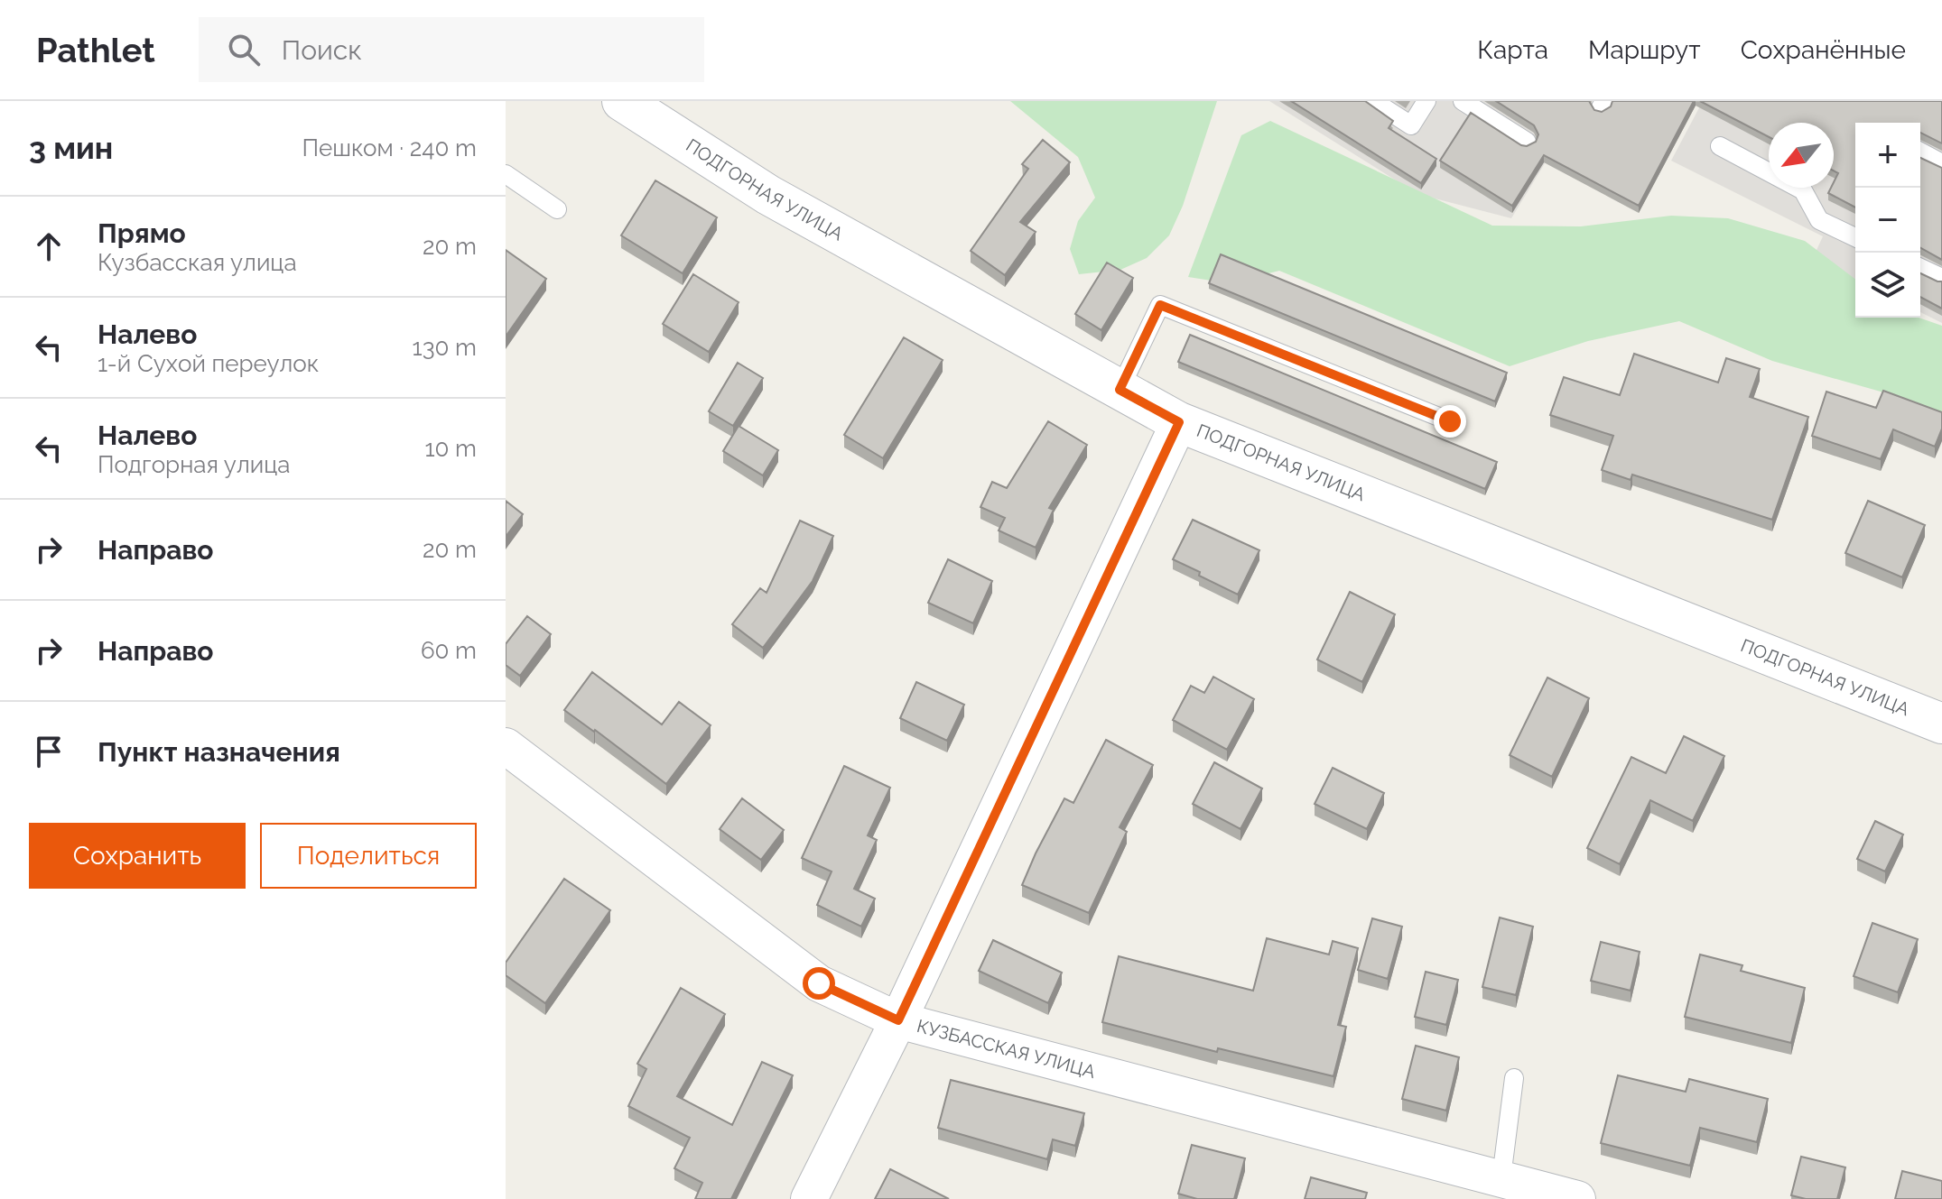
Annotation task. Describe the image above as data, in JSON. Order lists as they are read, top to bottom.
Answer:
{
  "streets": {
    "street": ["ПОДГОРНАЯ УЛИЦА", "КУЗБАССКАЯ УЛИЦА"]
  },
  "north": "bottom left",
  "page": {
    "header": "Pathlet",
    "search": "Поиск",
    "nav": ["Карта", "Маршрут", "Сохранённые"],
    "heading": ["3 мин", "Пешком · 240 m"],
    "map_buttons": ["+", "−"],
    "list": [
      ["Прямо", "Кузбасская улица", "20 m"],
      ["Налево", "1-й Сухой переулок", "130 m"],
      ["Налево", "Подгорная улица", "10 m"],
      ["Направо", "20 m"],
      ["Направо", "60 m"],
      "Пункт назначения"
    ],
    "buttons": ["Сохранить", "Поделиться"]
  }
}
